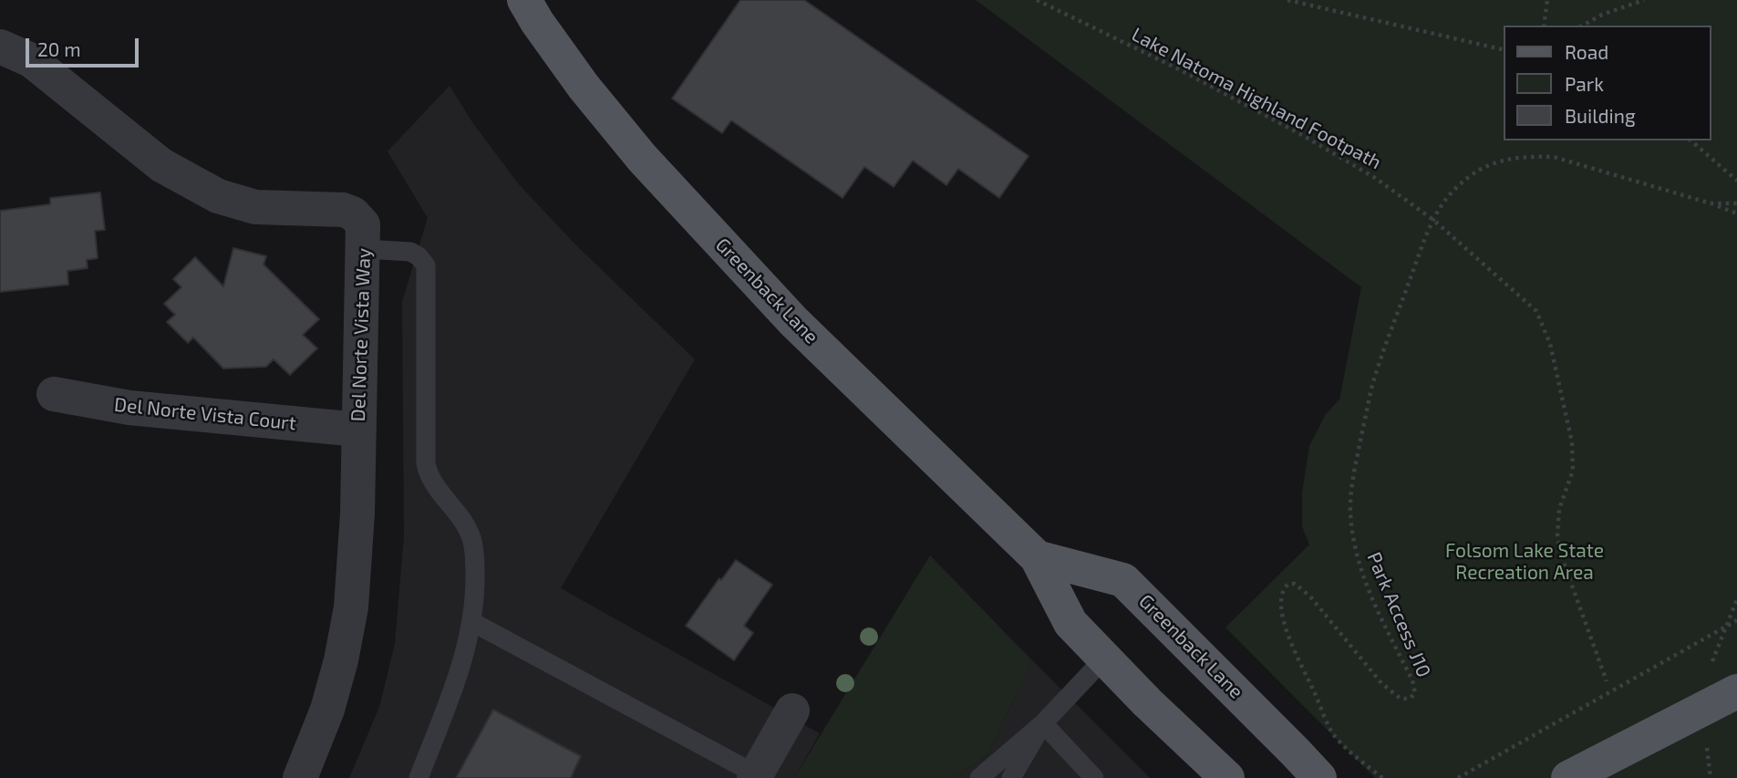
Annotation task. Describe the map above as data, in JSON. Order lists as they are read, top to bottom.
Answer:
{
  "streets": {
    "main road": ["Greenback Lane"],
    "street": ["Del Norte Vista Way", "Del Norte Vista Court"],
    "path": ["Lake Natoma Highland Footpath", "Park Access J10"]
  },
  "crossings": [
    ["Lake Natoma Highland Footpath", "Park Access J10"],
    ["Del Norte Vista Way", "Del Norte Vista Court"]
  ],
  "parks": ["Folsom Lake State Recreation Area"],
  "legend": ["Road", "Park", "Building"],
  "scale_bar": "20 m"
}
